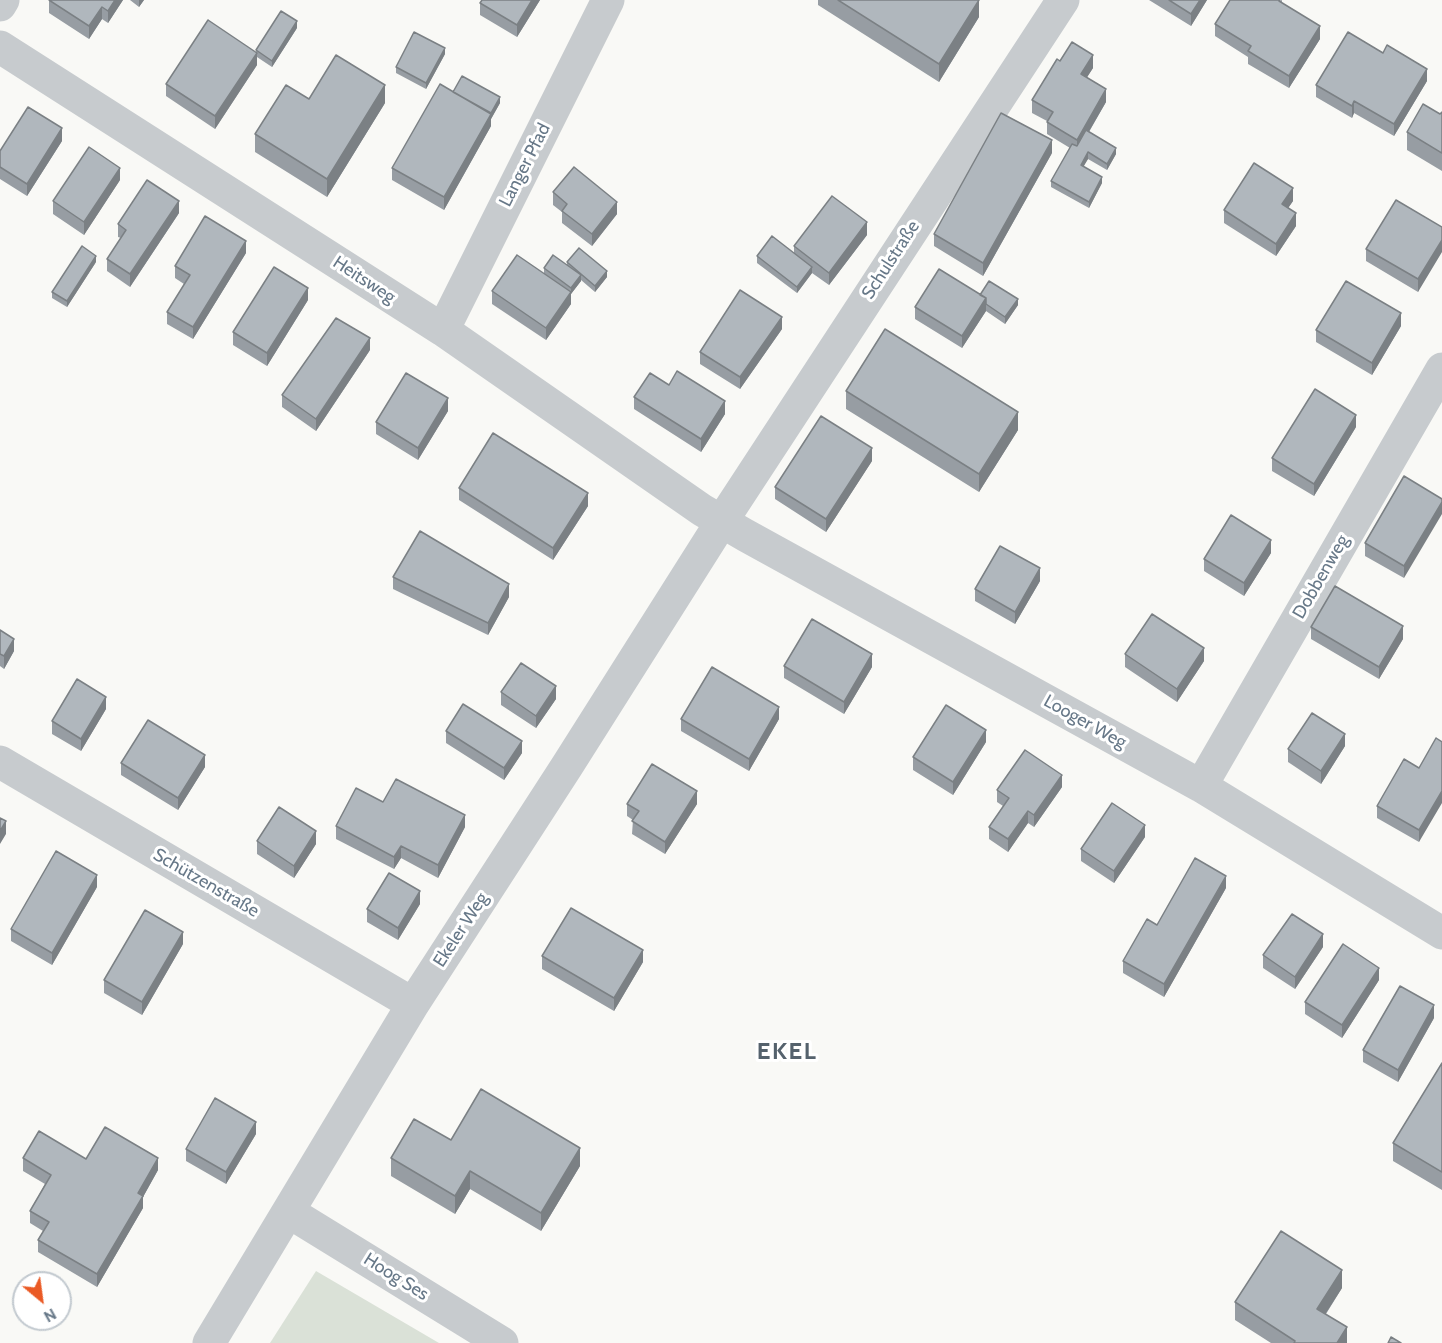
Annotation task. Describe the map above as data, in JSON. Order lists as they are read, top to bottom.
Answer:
{
  "streets": {
    "street": [
      "Langer Pfad",
      "Schulstraße",
      "Heitsweg",
      "Dobbenweg",
      "Looger Weg",
      "Schützenstraße",
      "Ekeler Weg",
      "Hoog Ses"
    ]
  },
  "crossings": [
    ["Langer Pfad", "Heitsweg"],
    ["Schulstraße", "Heitsweg"],
    ["Schulstraße", "Looger Weg"],
    ["Schulstraße", "Ekeler Weg"],
    ["Heitsweg", "Looger Weg"],
    ["Heitsweg", "Ekeler Weg"],
    ["Dobbenweg", "Looger Weg"],
    ["Looger Weg", "Ekeler Weg"],
    ["Schützenstraße", "Ekeler Weg"],
    ["Ekeler Weg", "Hoog Ses"]
  ],
  "districts": ["EKEL"],
  "north": "bottom right"
}
